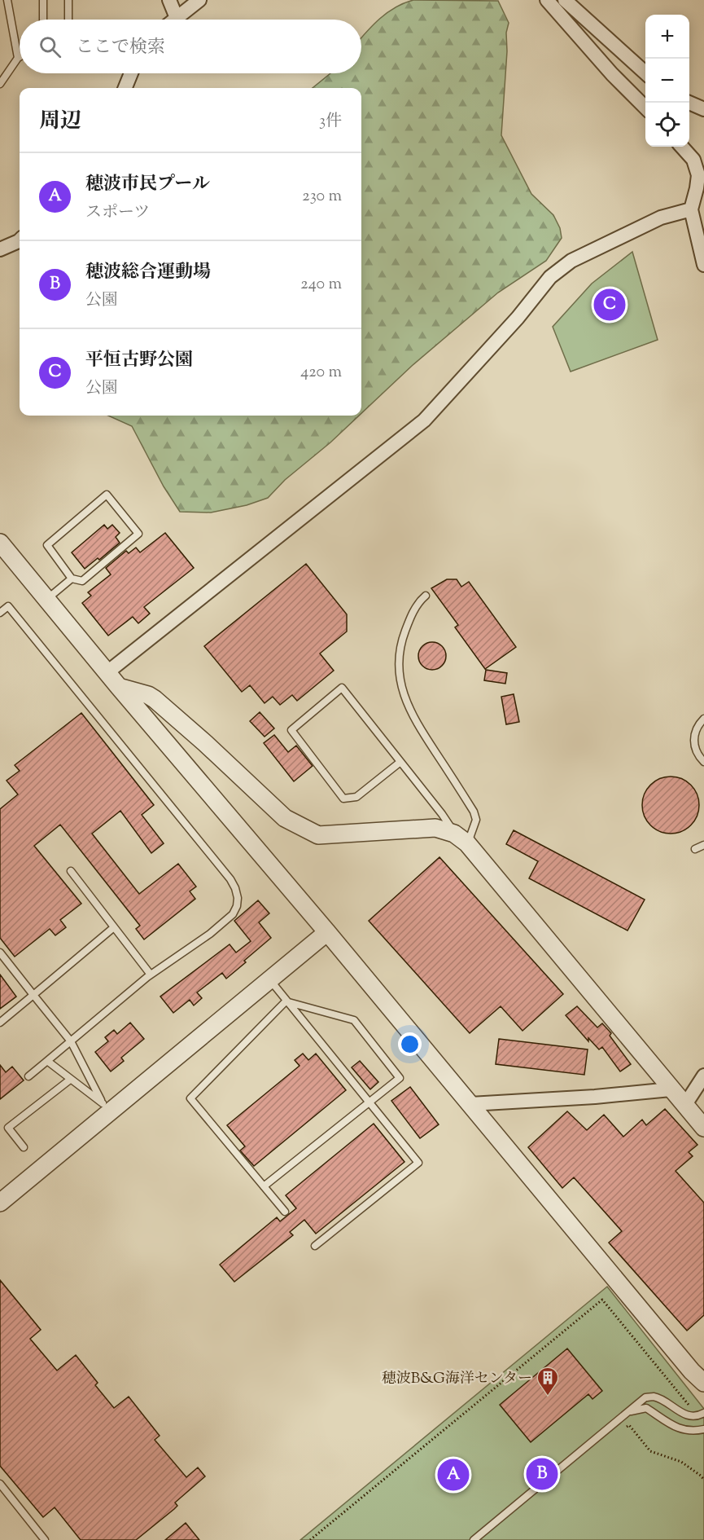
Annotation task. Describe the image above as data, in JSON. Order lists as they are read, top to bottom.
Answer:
{
  "places": {
    "building": ["穂波B&G海洋センター"]
  },
  "page": {
    "map_buttons": ["+", "−"],
    "search": "ここで検索",
    "heading": ["周辺", "3件"],
    "list": [
      {
        "mark": "A",
        "name": "穂波市民プール",
        "note": "スポーツ",
        "value": "230 m"
      },
      {
        "mark": "B",
        "name": "穂波総合運動場",
        "note": "公園",
        "value": "240 m"
      },
      {
        "mark": "C",
        "name": "平恒古野公園",
        "note": "公園",
        "value": "420 m"
      }
    ],
    "pins": ["C", "B", "A"]
  }
}
